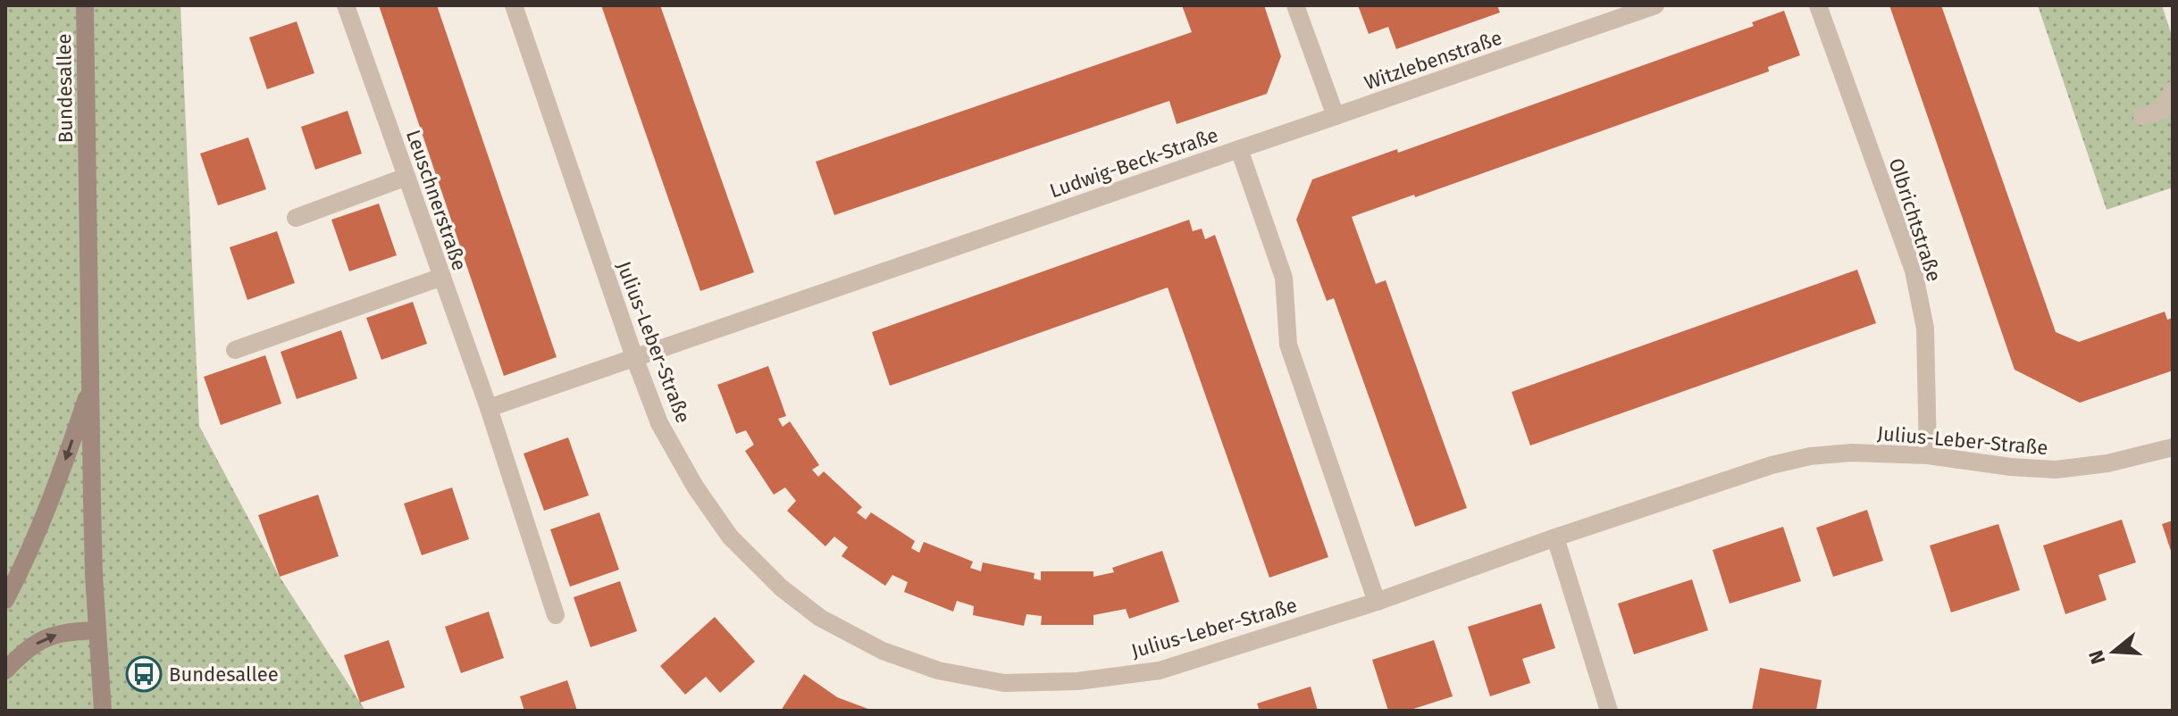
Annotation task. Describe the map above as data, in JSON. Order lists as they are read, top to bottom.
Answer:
{
  "streets": {
    "street": [
      "Witzlebenstraße",
      "Bundesallee",
      "Ludwig-Beck-Straße",
      "Leuschnerstraße",
      "Olbrichtstraße",
      "Julius-Leber-Straße"
    ]
  },
  "crossings": [
    ["Witzlebenstraße", "Ludwig-Beck-Straße"],
    ["Ludwig-Beck-Straße", "Julius-Leber-Straße"],
    ["Olbrichtstraße", "Julius-Leber-Straße"]
  ],
  "places": {
    "bus stop": ["Bundesallee"]
  },
  "north": "left"
}
